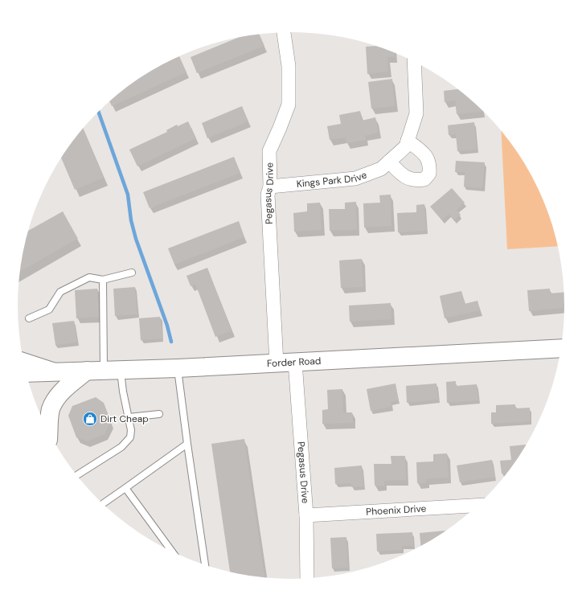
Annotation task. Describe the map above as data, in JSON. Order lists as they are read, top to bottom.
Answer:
{
  "streets": {
    "main road": ["Forder Road"],
    "street": ["Kings Park Drive", "Pegasus Drive", "Phoenix Drive"]
  },
  "crossings": [
    ["Kings Park Drive", "Pegasus Drive"],
    ["Pegasus Drive", "Forder Road"],
    ["Pegasus Drive", "Phoenix Drive"]
  ],
  "places": {
    "shop": ["Dirt Cheap"]
  }
}
